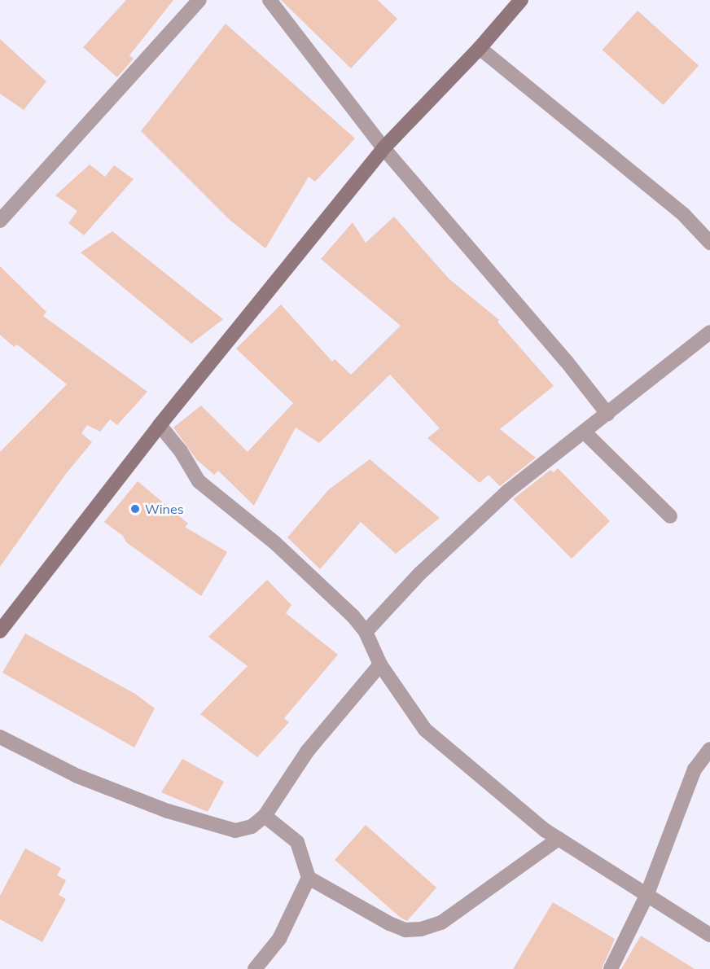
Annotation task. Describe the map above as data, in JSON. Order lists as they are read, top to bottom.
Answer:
{
  "places": ["Wines"]
}
